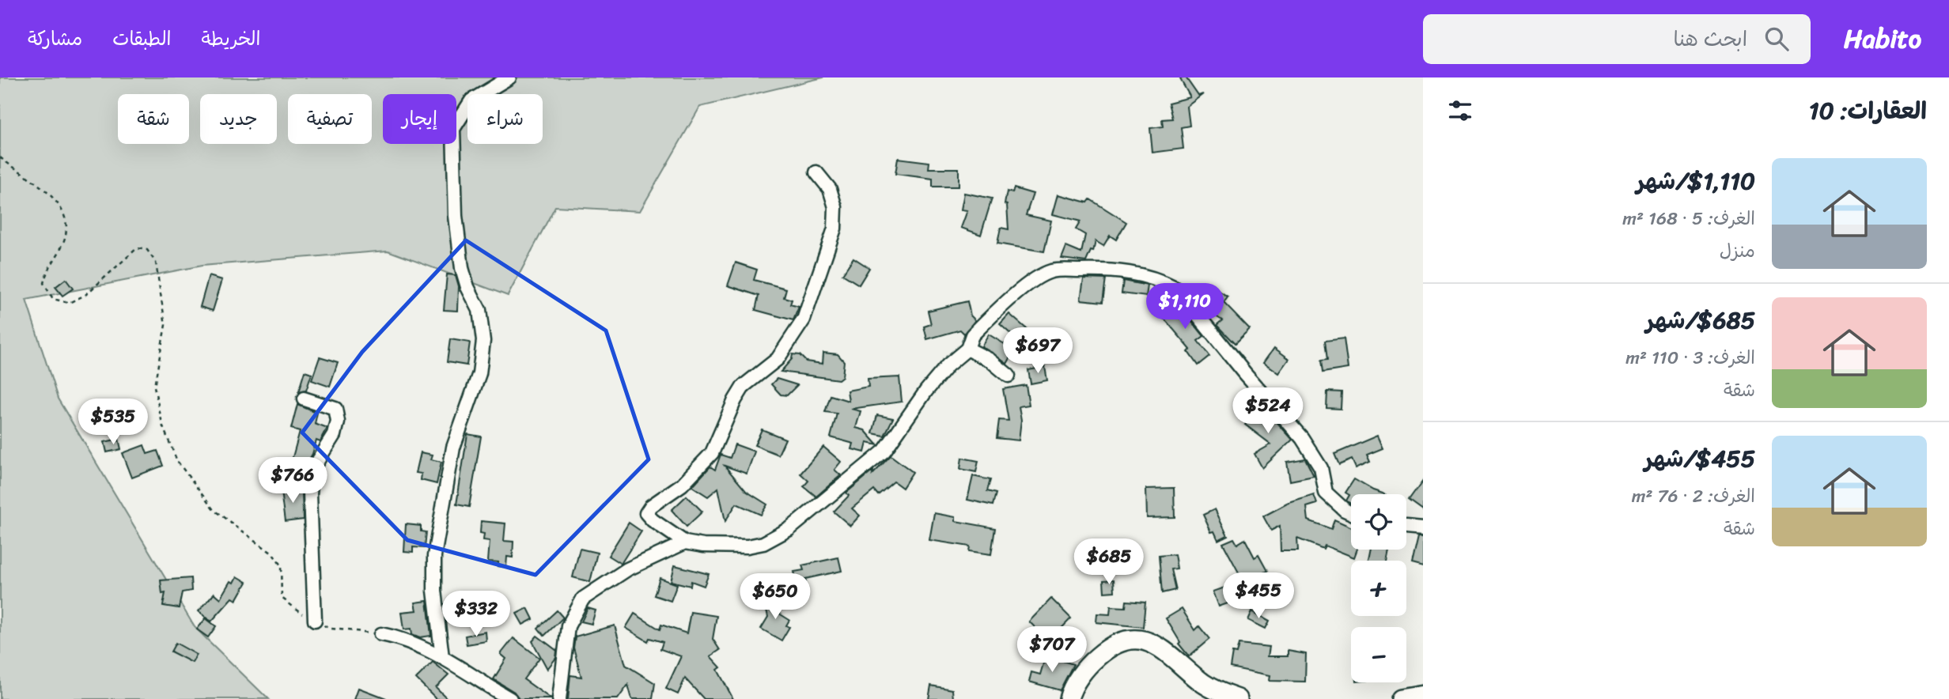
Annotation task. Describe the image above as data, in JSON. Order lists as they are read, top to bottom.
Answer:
{
  "page": {
    "header": "Habito",
    "search": "ابحث هنا",
    "nav": ["الخريطة", "الطبقات", "مشاركة"],
    "heading": "العقارات: 10",
    "chip": [
      "شراء",
      "إيجار",
      "تصفية",
      "جديد",
      "شقة"
    ],
    "list": [
      {
        "name": "$1,110/شهر",
        "note": "الغرف: 5 · 168 m² · منزل"
      },
      {
        "name": "$685/شهر",
        "note": "الغرف: 3 · 110 m² · شقة"
      },
      {
        "name": "$455/شهر",
        "note": "الغرف: 2 · 76 m² · شقة"
      }
    ],
    "price": [
      "$1,110",
      "$697",
      "$524",
      "$535",
      "$766",
      "$685",
      "$455",
      "$650",
      "$332",
      "$707"
    ],
    "map_buttons": ["+", "−"]
  }
}
